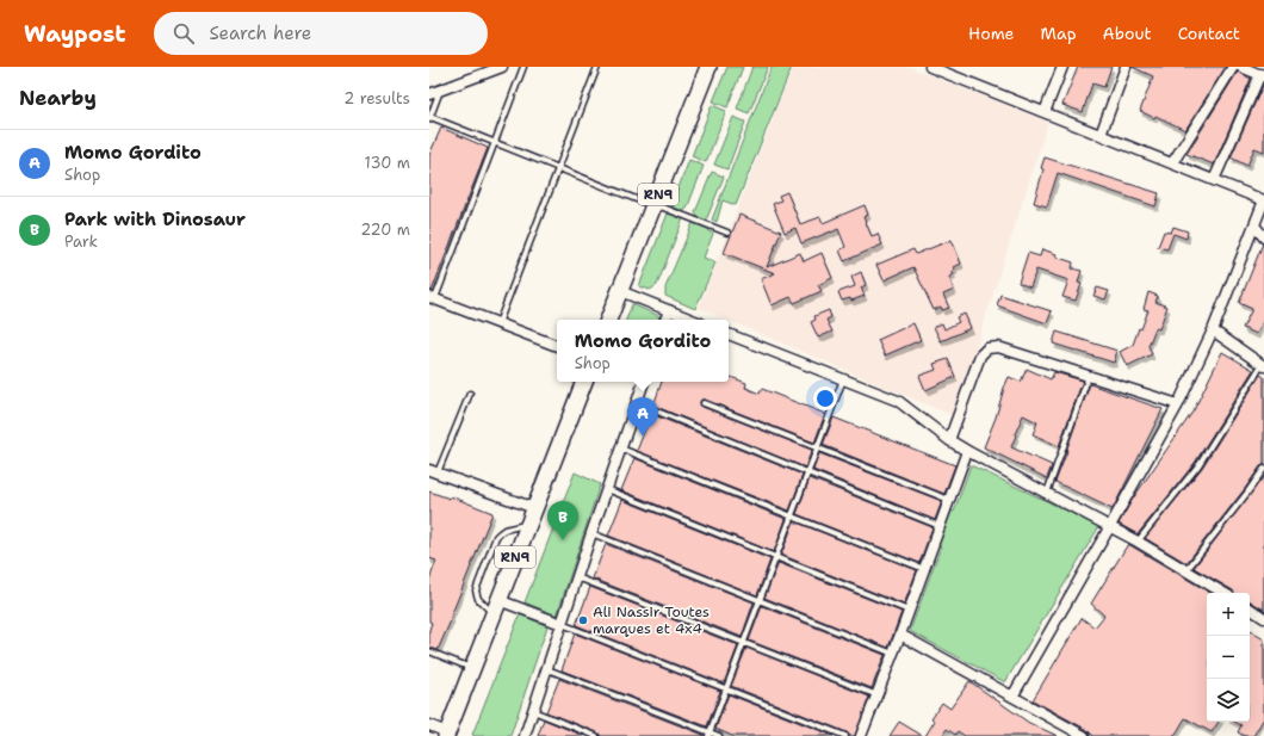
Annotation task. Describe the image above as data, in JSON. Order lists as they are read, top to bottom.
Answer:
{
  "streets": {
    "main road": ["RN9"]
  },
  "places": ["Ali Nassir Toutes marques et 4x4"],
  "page": {
    "header": "Waypost",
    "search": "Search here",
    "nav": [
      "Home",
      "Map",
      "About",
      "Contact"
    ],
    "heading": ["Nearby", "2 results"],
    "list": [
      {
        "mark": "A",
        "name": "Momo Gordito",
        "note": "Shop",
        "value": "130 m"
      },
      {
        "mark": "B",
        "name": "Park with Dinosaur",
        "note": "Park",
        "value": "220 m"
      }
    ],
    "popup": ["Momo Gordito", "Shop"],
    "pins": ["A", "B"],
    "map_buttons": ["+", "−"]
  }
}
